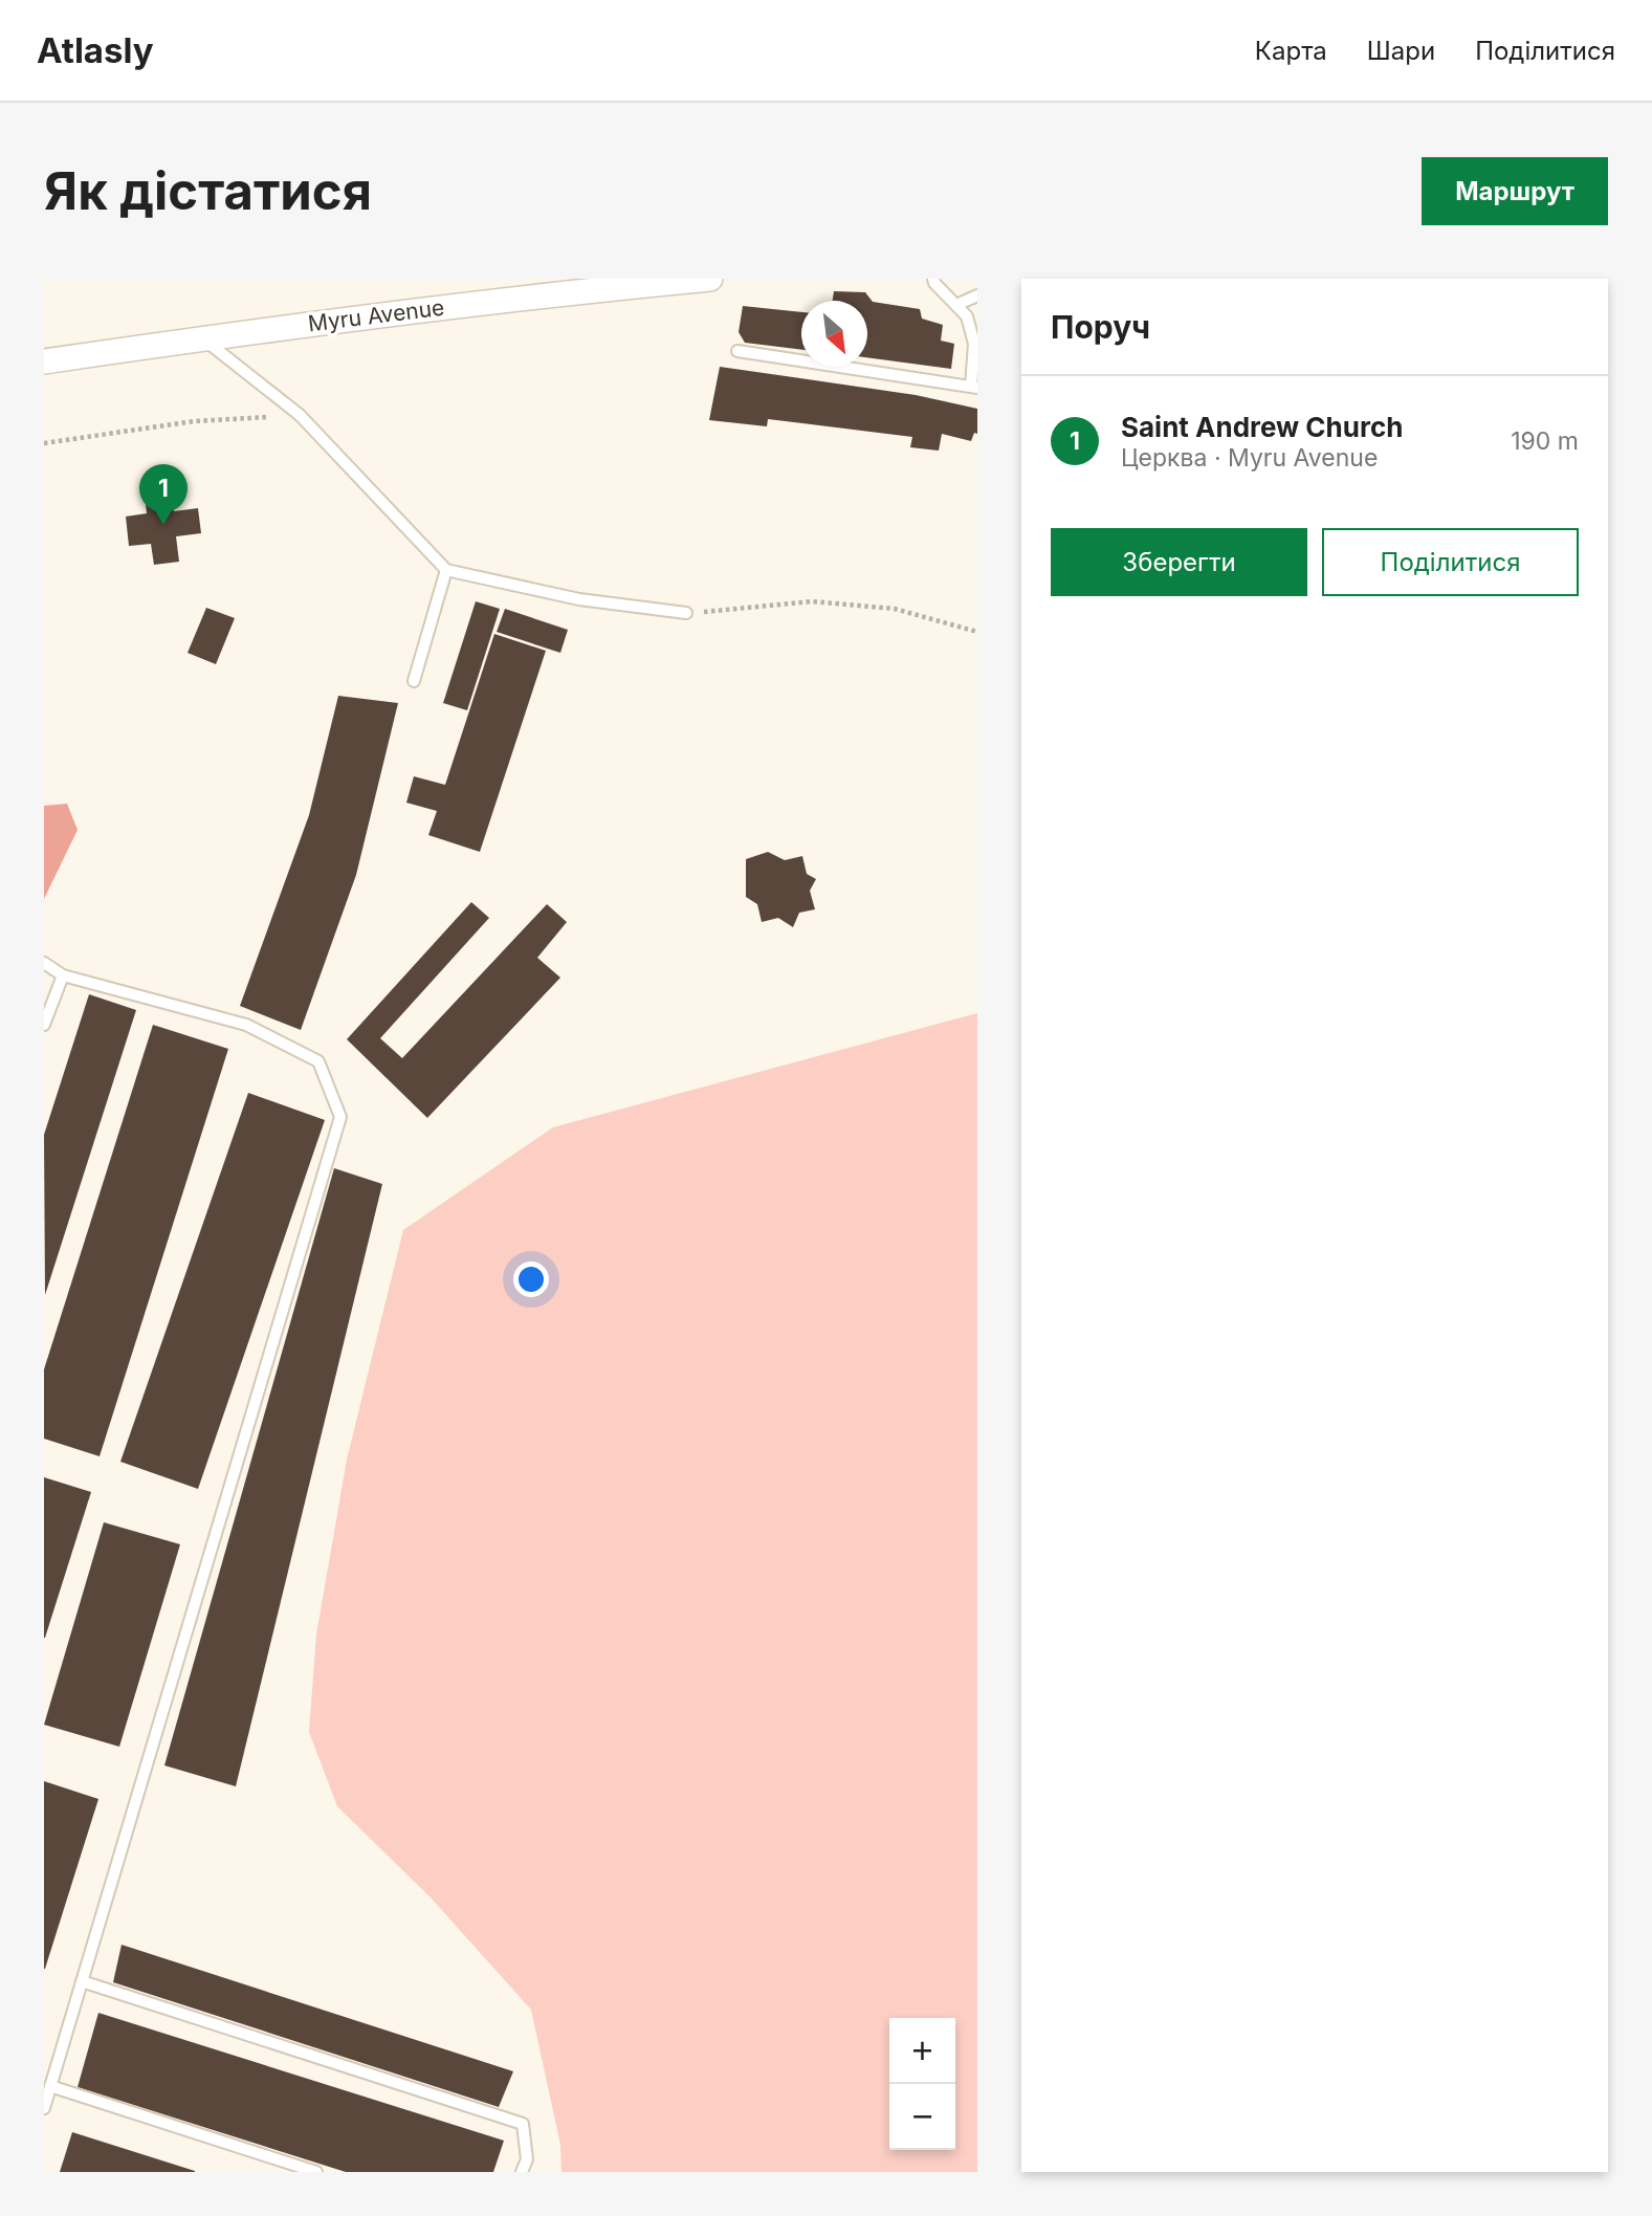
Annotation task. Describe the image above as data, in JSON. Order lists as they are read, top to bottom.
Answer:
{
  "streets": {
    "street": ["Myru Avenue"]
  },
  "north": "bottom right",
  "page": {
    "header": "Atlasly",
    "nav": ["Карта", "Шари", "Поділитися"],
    "buttons": [
      "Маршрут",
      ["Зберегти", "Поділитися"]
    ],
    "title": "Як дістатися",
    "heading": "Поруч",
    "list": [
      {
        "mark": "1",
        "name": "Saint Andrew Church",
        "note": "Церква · Myru Avenue",
        "value": "190 m"
      }
    ],
    "pins": "1",
    "map_buttons": ["+", "−"]
  }
}
